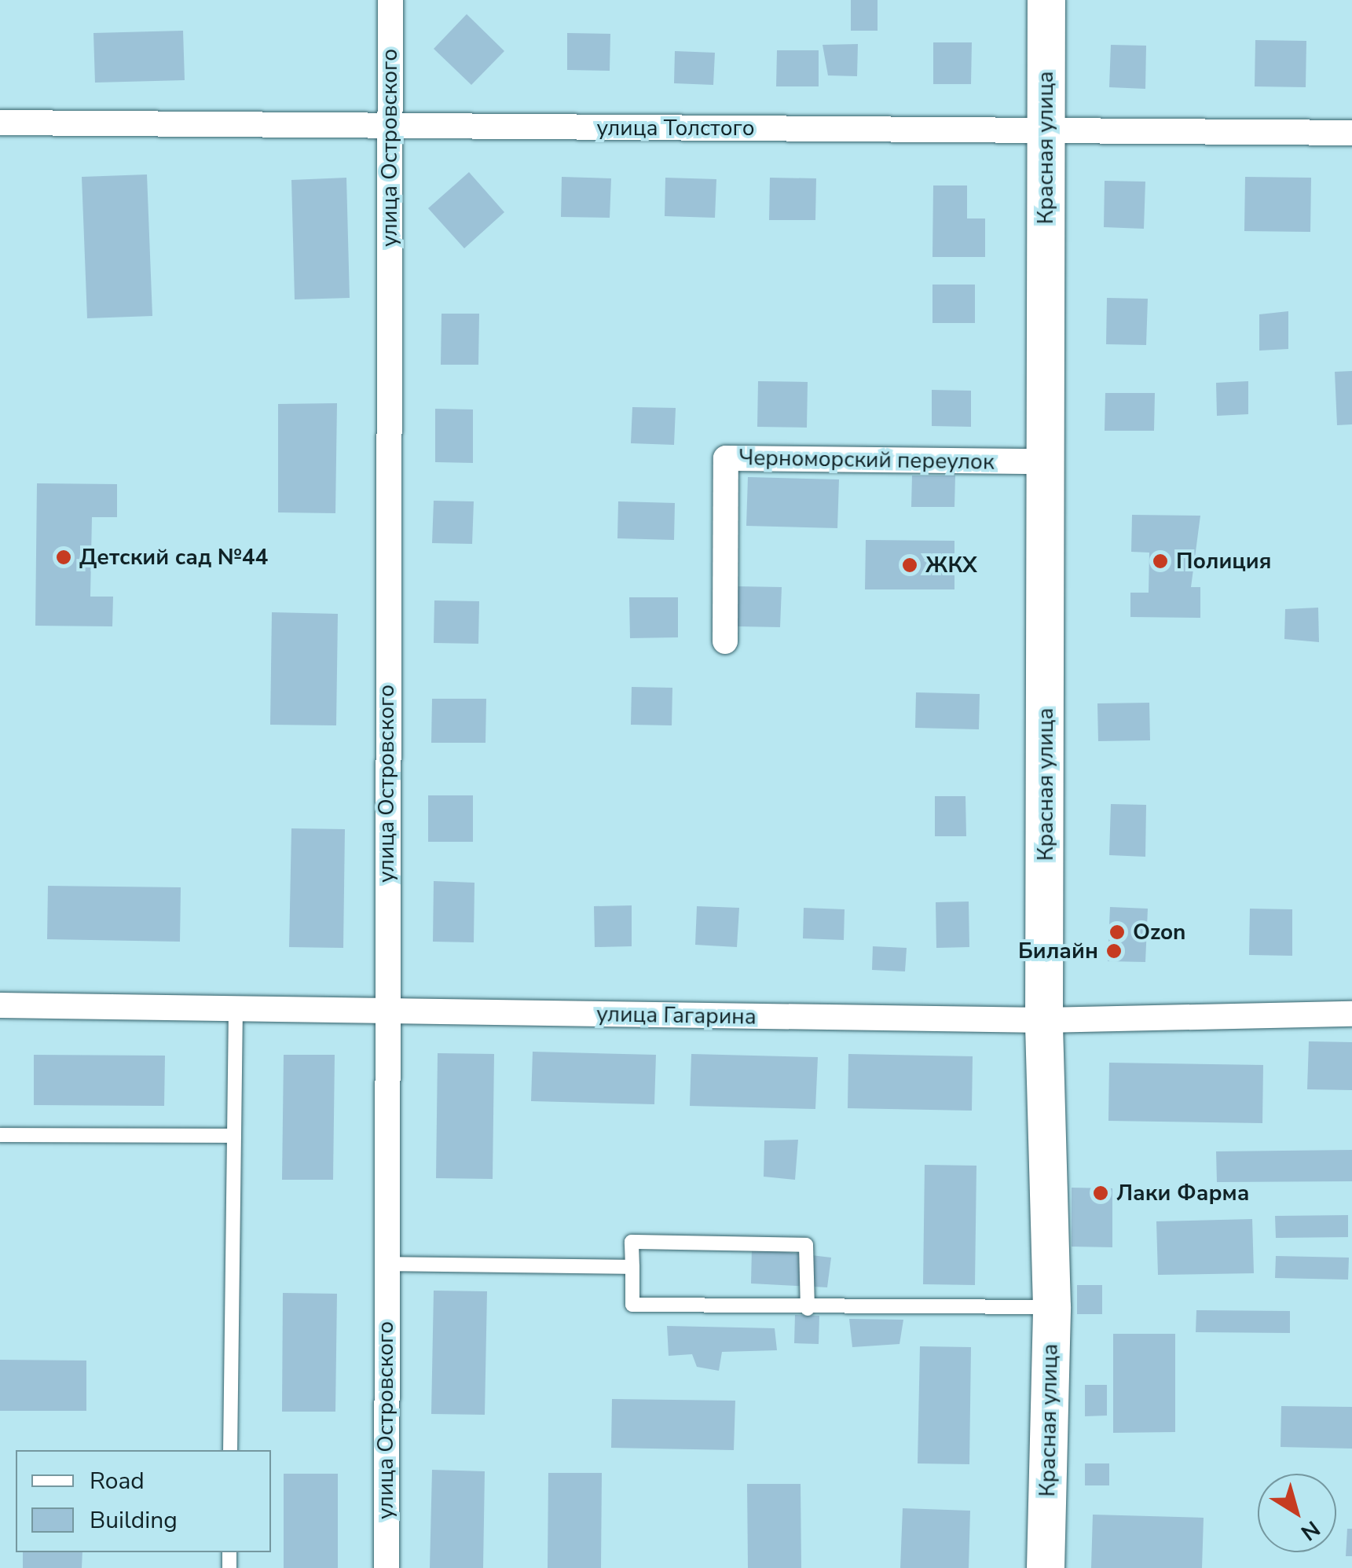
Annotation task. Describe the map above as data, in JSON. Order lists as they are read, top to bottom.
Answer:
{
  "streets": {
    "street": [
      "улица Толстого",
      "улица Островского",
      "Красная улица",
      "Черноморский переулок",
      "улица Гагарина"
    ]
  },
  "crossings": [
    ["улица Толстого", "улица Островского"],
    ["улица Толстого", "Красная улица"],
    ["улица Островского", "улица Гагарина"],
    ["Красная улица", "Черноморский переулок"],
    ["Красная улица", "улица Гагарина"]
  ],
  "places": [
    "Детский сад №44",
    "Полиция",
    "ЖКХ",
    "Ozon",
    "Билайн",
    "Лаки Фарма"
  ],
  "legend": ["Road", "Building"],
  "north": "bottom right"
}
